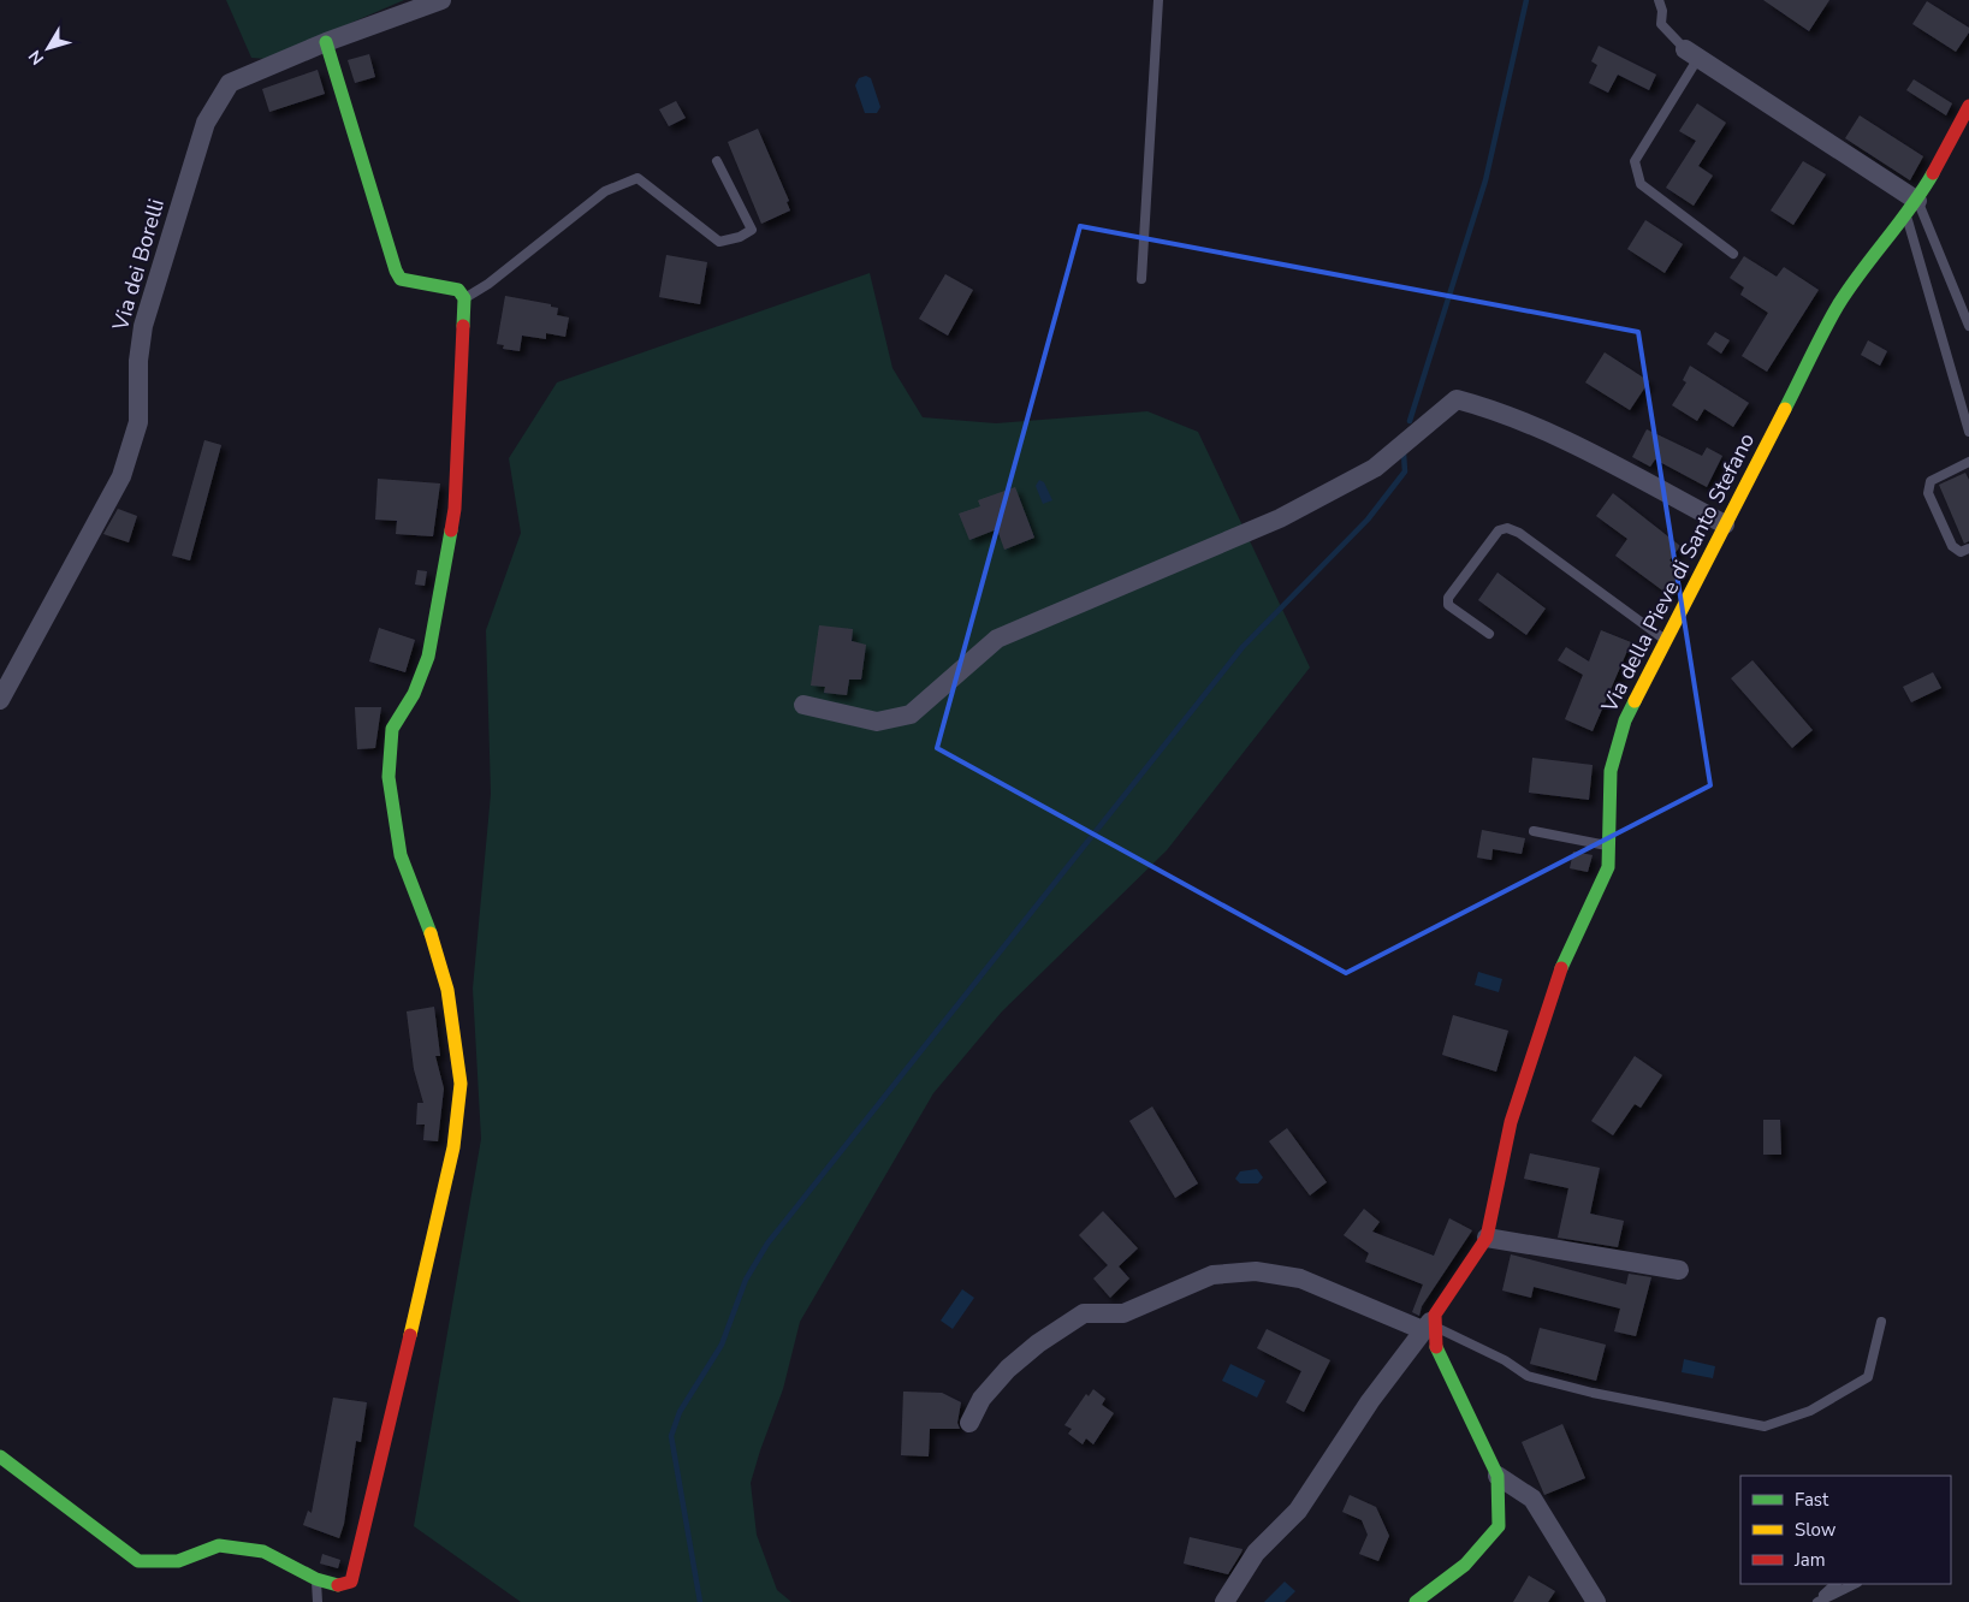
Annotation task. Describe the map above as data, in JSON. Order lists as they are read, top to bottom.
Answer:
{
  "streets": {
    "street": ["Via dei Borelli", "Via della Pieve di Santo Stefano"]
  },
  "legend": ["Fast", "Slow", "Jam"],
  "north": "bottom left"
}
